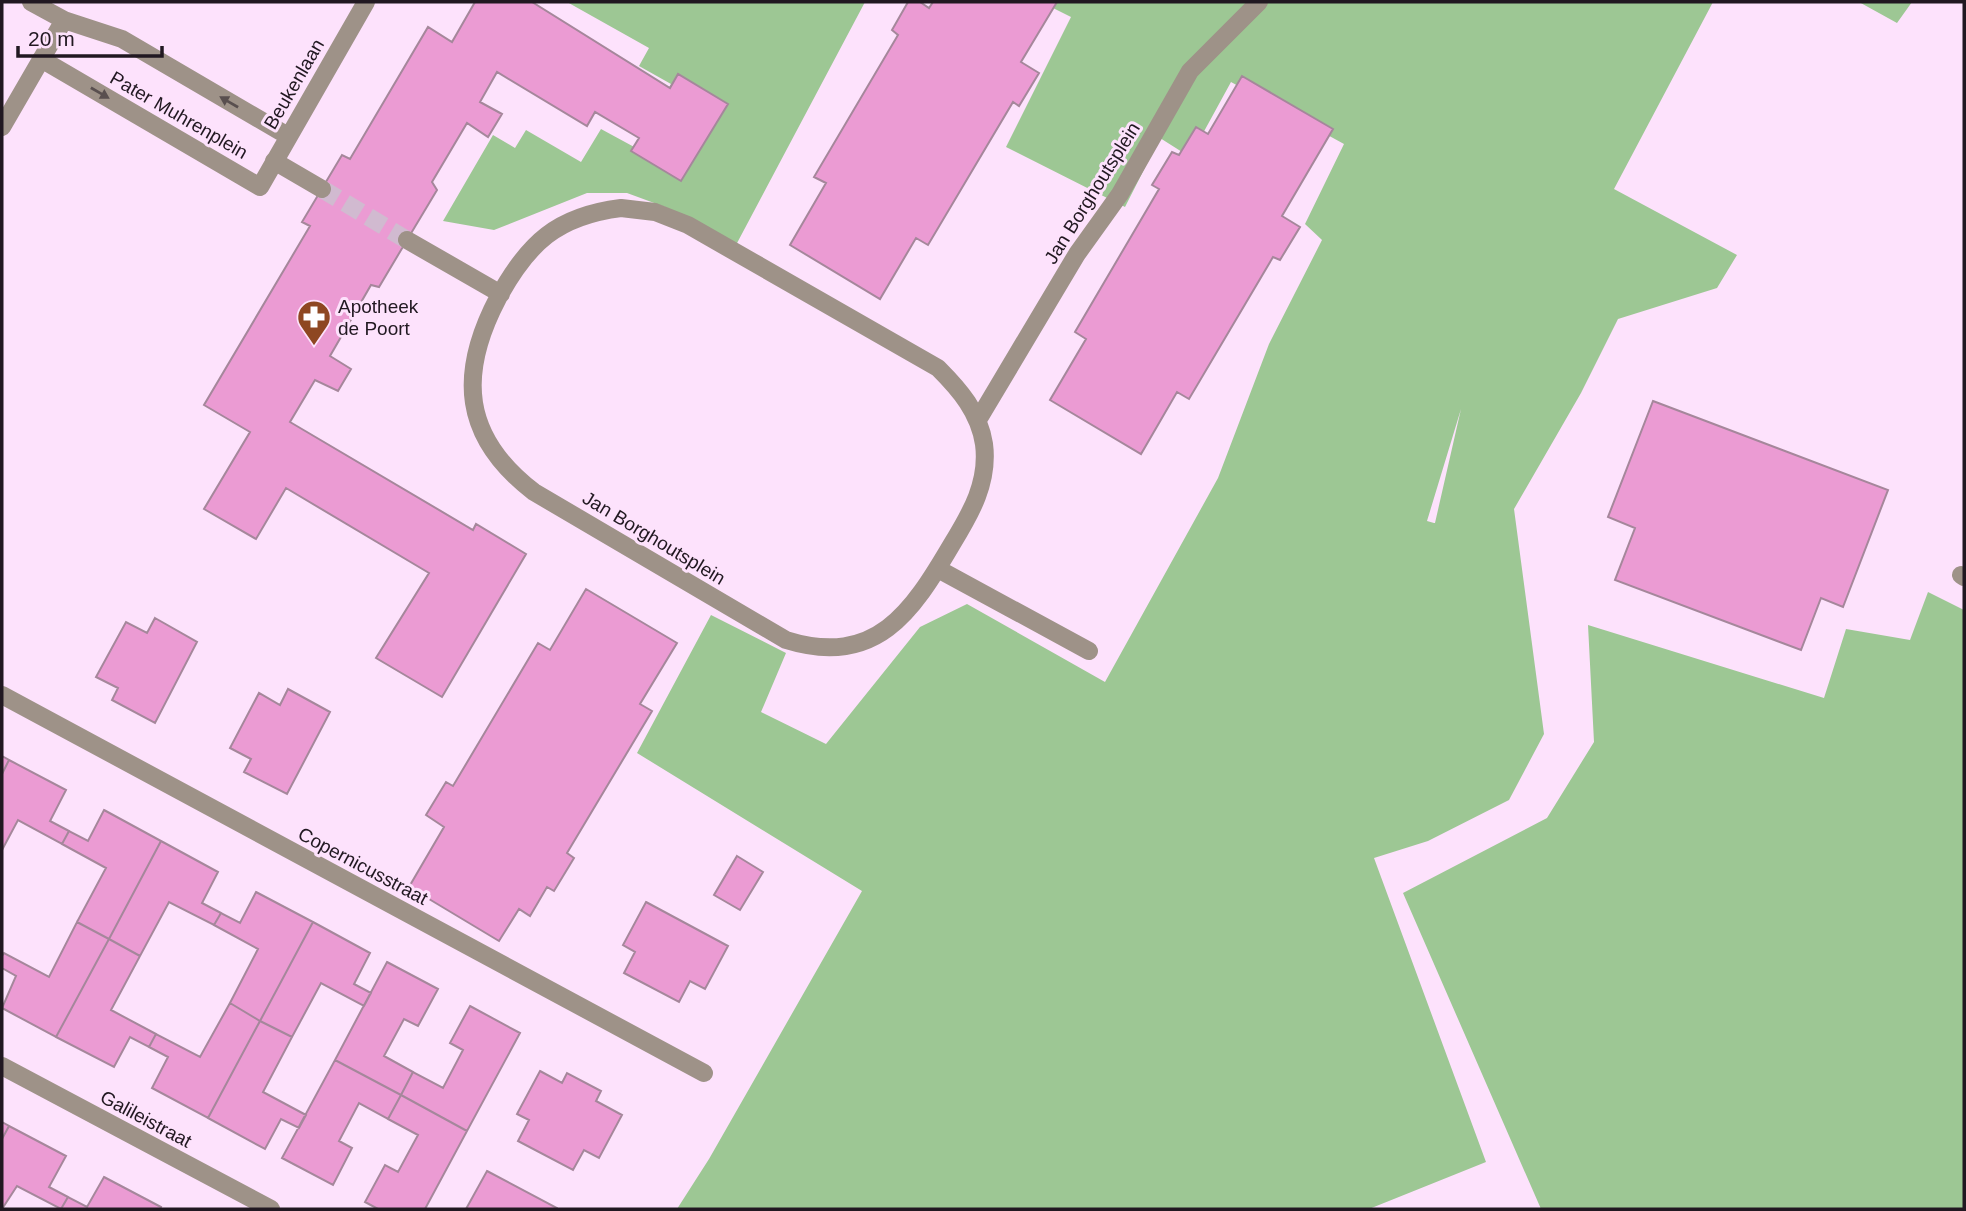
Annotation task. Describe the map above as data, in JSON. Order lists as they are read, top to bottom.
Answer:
{
  "streets": {
    "street": [
      "Beukenlaan",
      "Pater Muhrenplein",
      "Jan Borghoutsplein",
      "Copernicusstraat",
      "Galileistraat"
    ]
  },
  "crossings": [
    ["Beukenlaan", "Pater Muhrenplein"]
  ],
  "places": {
    "pharmacy": ["Apotheek de Poort"]
  },
  "scale_bar": "20 m"
}
